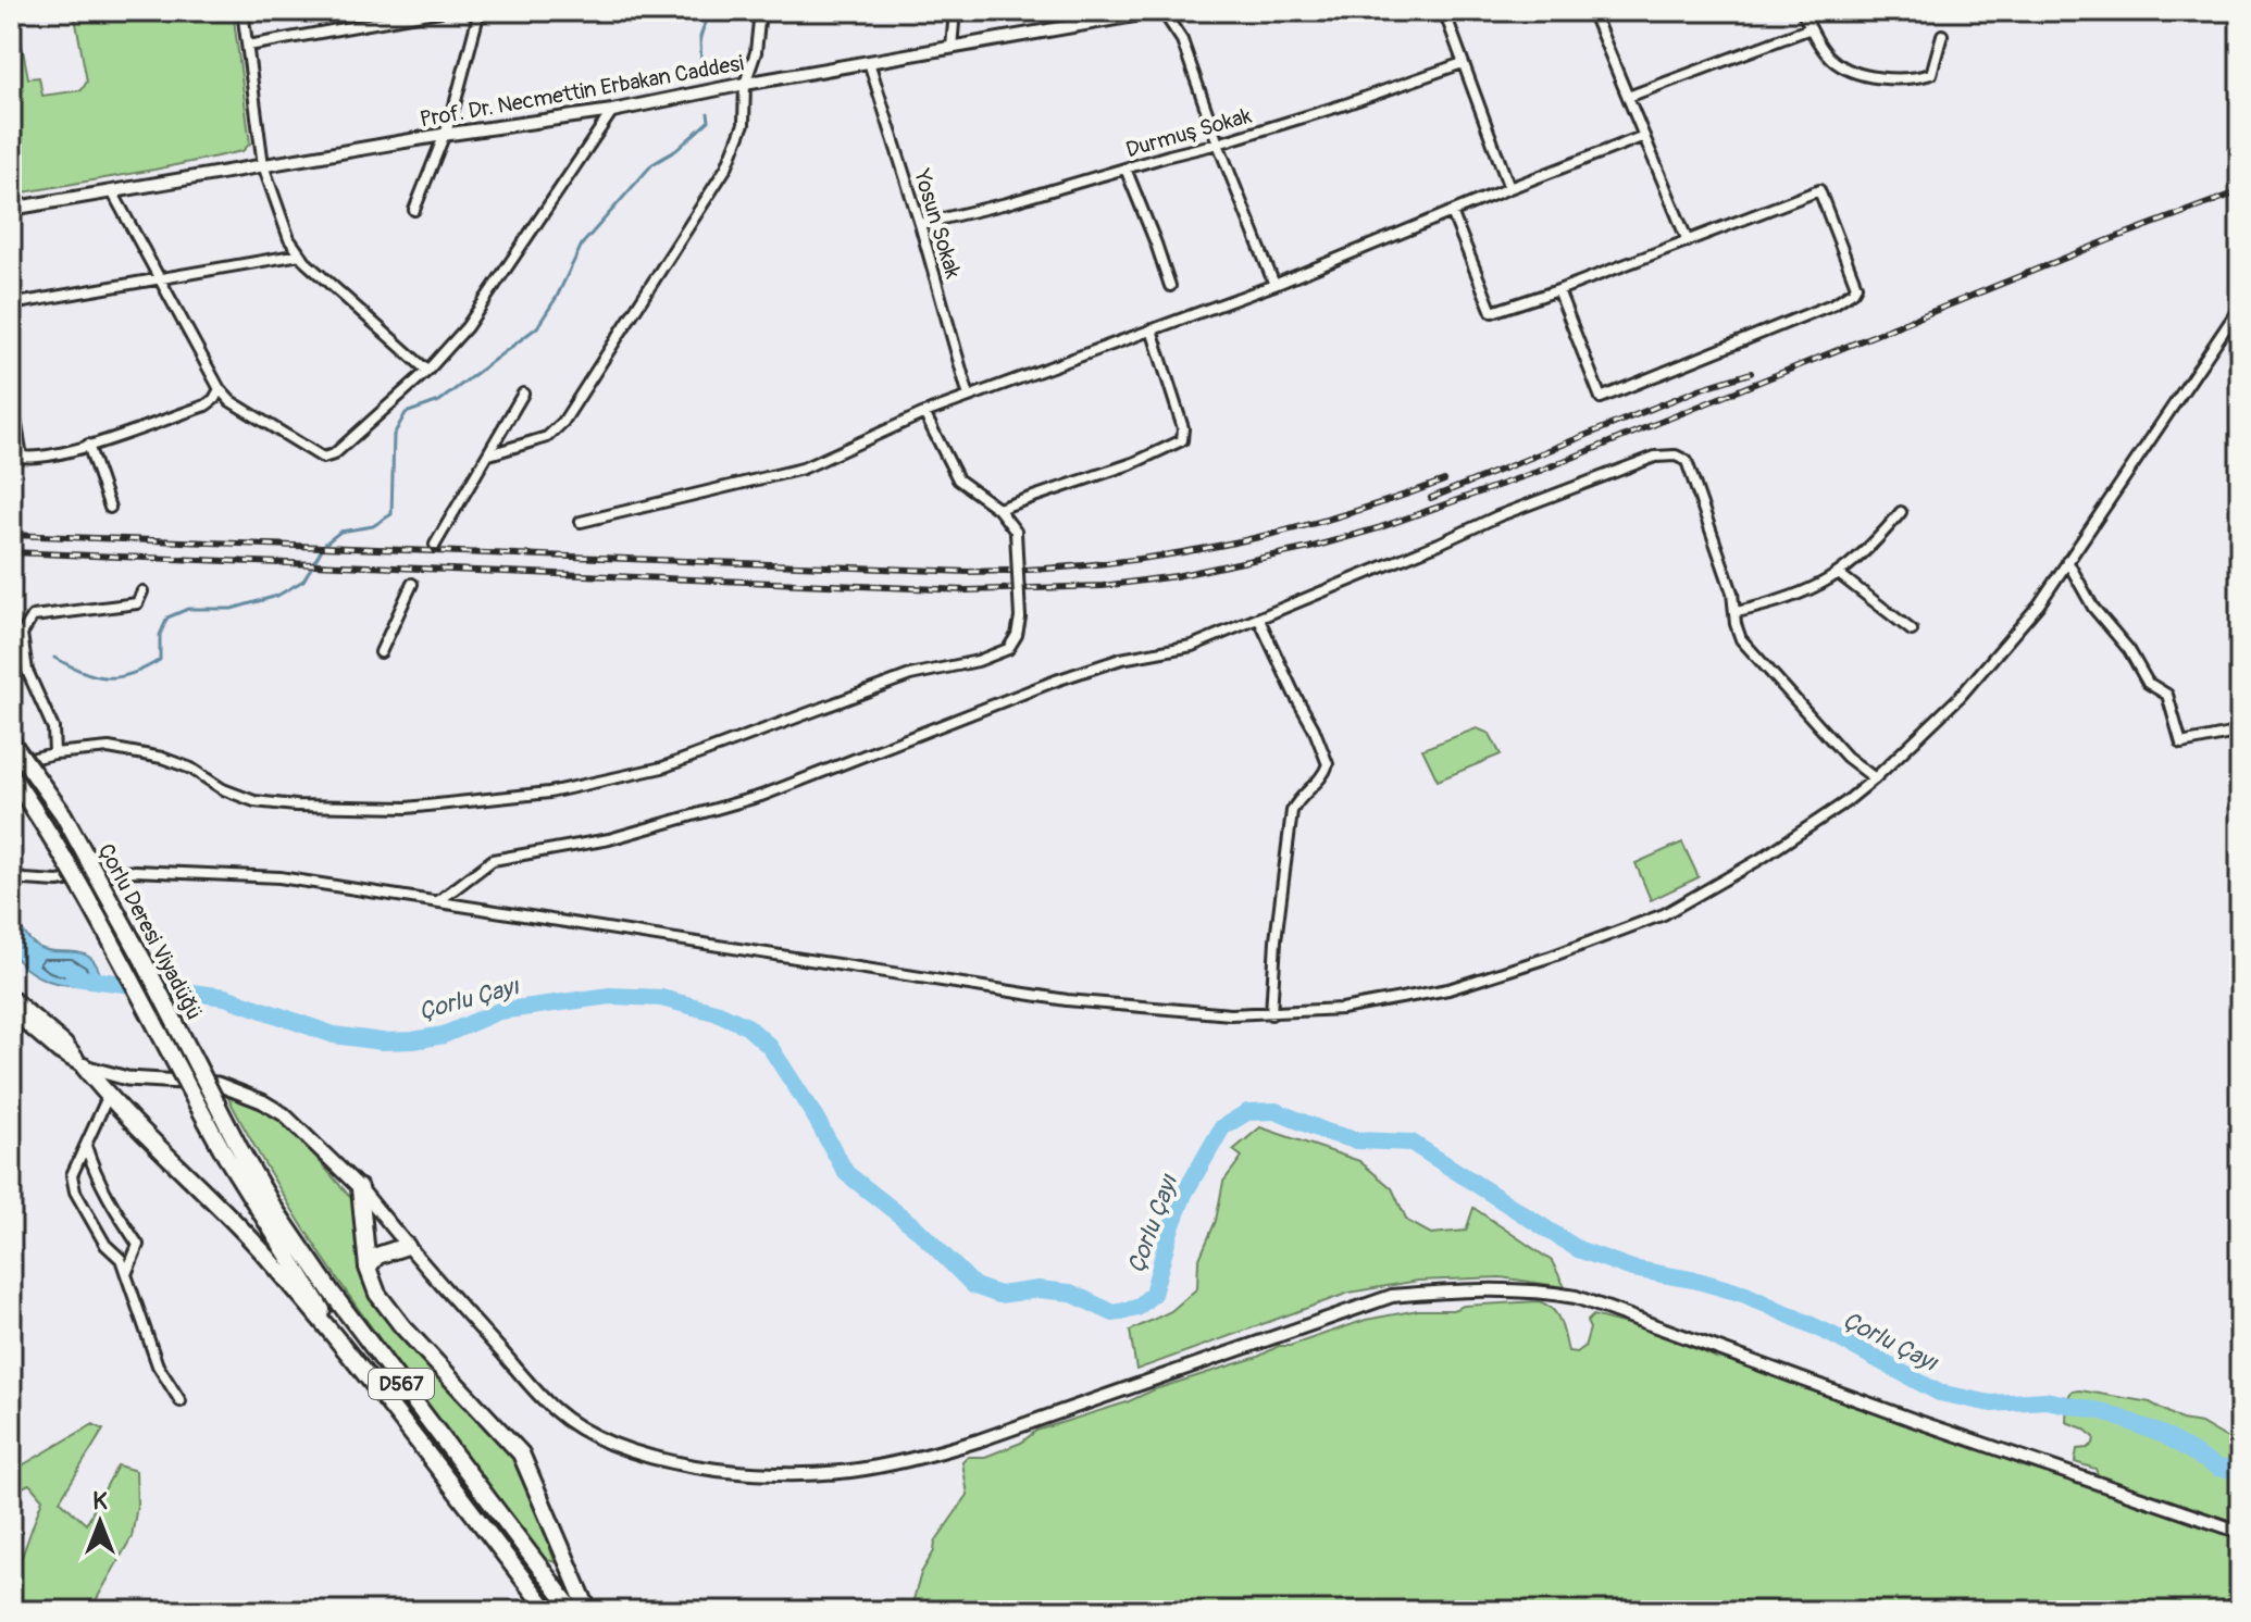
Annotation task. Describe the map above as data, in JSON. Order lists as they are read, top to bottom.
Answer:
{
  "streets": {
    "highway": ["Çorlu Deresi Viyadüğü", "D567"],
    "street": ["Prof. Dr. Necmettin Erbakan Caddesi", "Durmuş Sokak", "Yosun Sokak"]
  },
  "crossings": [
    ["Prof. Dr. Necmettin Erbakan Caddesi", "Yosun Sokak"],
    ["Durmuş Sokak", "Yosun Sokak"],
    ["Çorlu Deresi Viyadüğü", "D567"]
  ],
  "water": ["Çorlu Çayı"],
  "north": "top"
}
